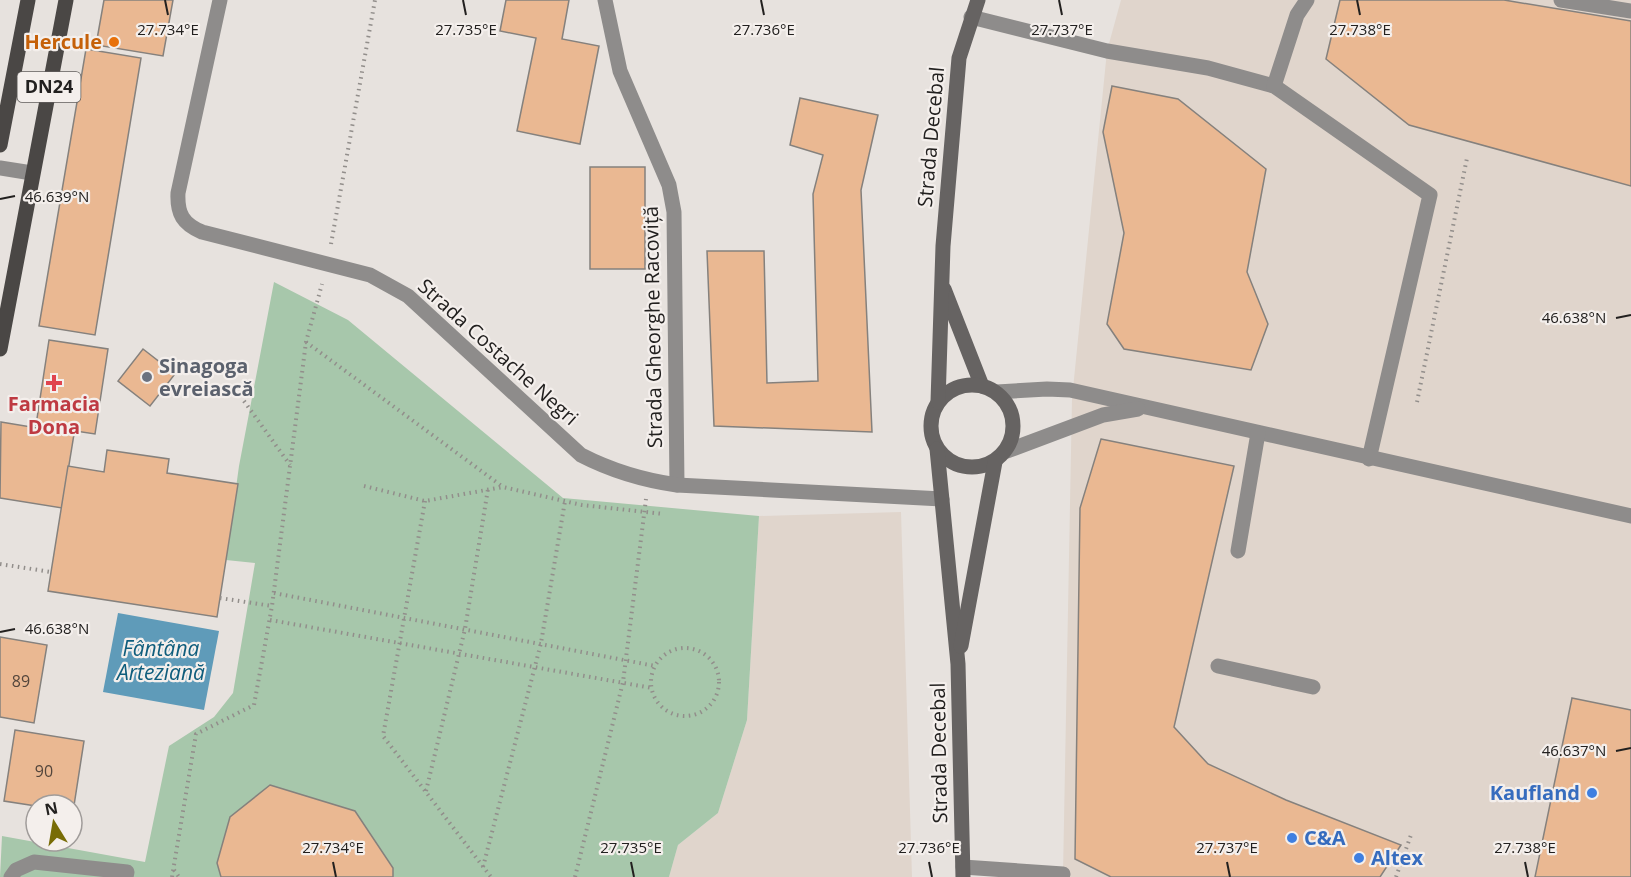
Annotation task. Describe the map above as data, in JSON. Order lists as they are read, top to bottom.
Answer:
{
  "streets": {
    "main road": ["DN24", "Strada Decebal"],
    "street": ["Strada Gheorghe Racoviță", "Strada Costache Negri"]
  },
  "crossings": [
    ["Strada Decebal", "Strada Costache Negri"],
    ["Strada Gheorghe Racoviță", "Strada Costache Negri"]
  ],
  "water": ["Fântâna Arteziană"],
  "places": {
    "other": [
      "Hercule",
      "Sinagoga evreiască",
      "Kaufland",
      "C&A",
      "Altex"
    ],
    "health": ["Farmacia Dona"]
  },
  "house_numbers": ["89", "90"],
  "north": "top",
  "coordinates": [
    "27.734°E",
    "27.735°E",
    "27.736°E",
    "27.737°E",
    "27.738°E",
    "46.639°N",
    "46.638°N",
    "46.637°N"
  ]
}
